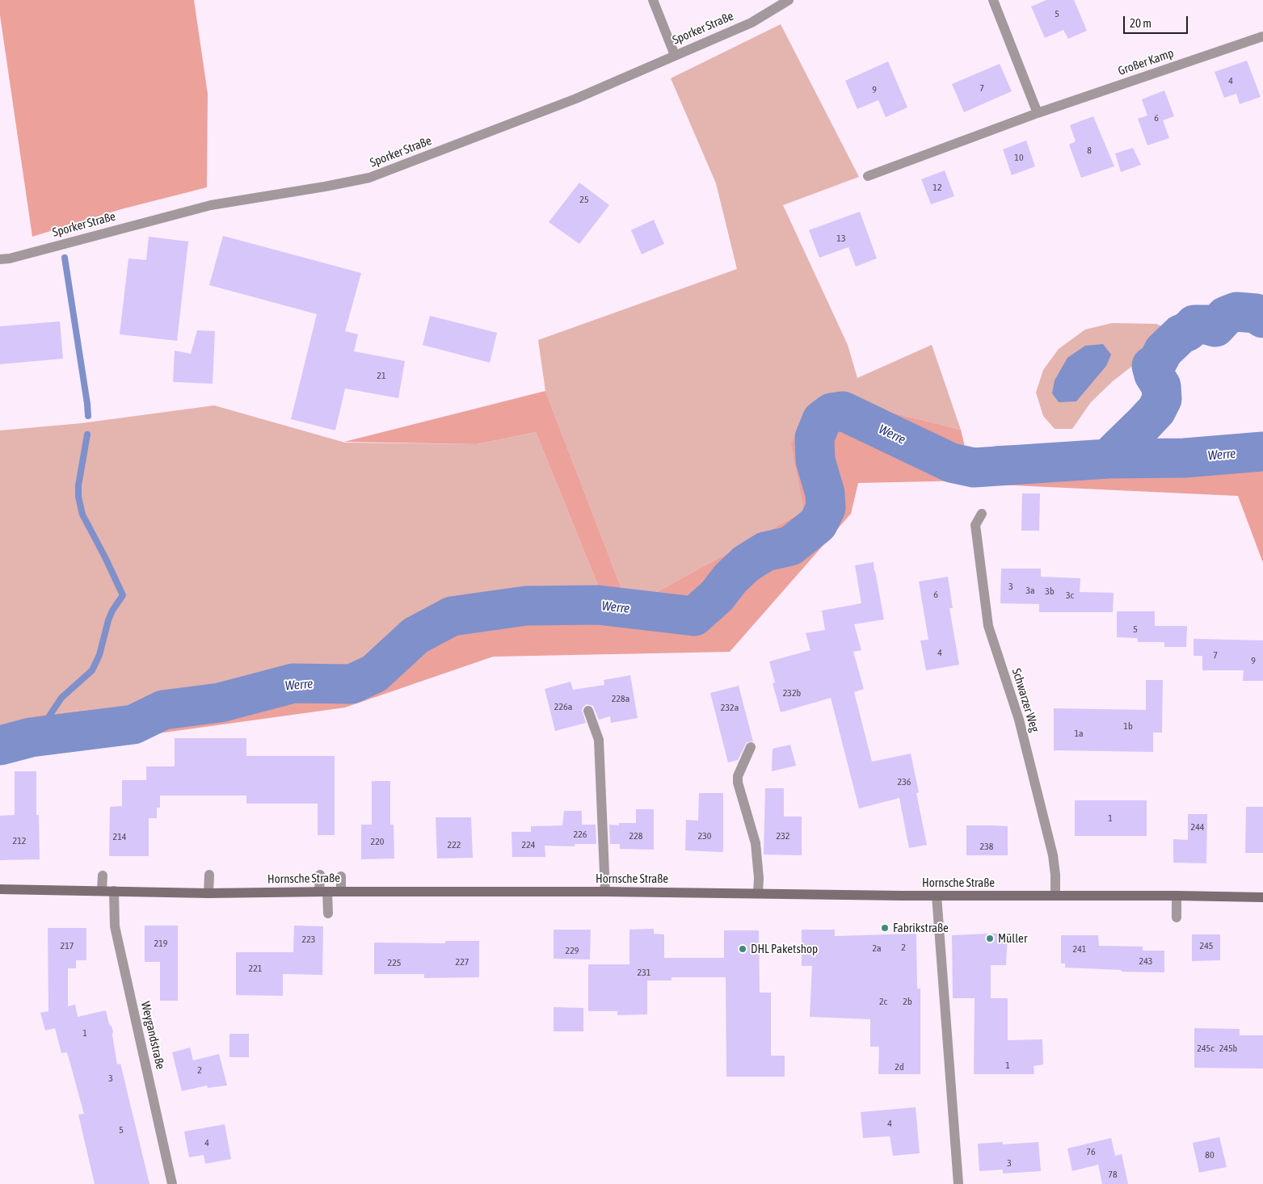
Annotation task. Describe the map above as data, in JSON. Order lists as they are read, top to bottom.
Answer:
{
  "streets": {
    "main road": ["Hornsche Straße"],
    "street": [
      "Sporker Straße",
      "Großer Kamp",
      "Schwarzer Weg",
      "Weygandstraße"
    ]
  },
  "crossings": [
    ["Schwarzer Weg", "Hornsche Straße"],
    ["Hornsche Straße", "Weygandstraße"]
  ],
  "water": ["Werre"],
  "places": ["Fabrikstraße", "Müller", "DHL Paketshop"],
  "house_numbers": [
    "5",
    "4",
    "7",
    "9",
    "6",
    "8",
    "10",
    "12",
    "25",
    "13",
    "21",
    "3",
    "3a",
    "3b",
    "6",
    "3c",
    "5",
    "4",
    "7",
    "9",
    "232b",
    "228a",
    "226a",
    "232a",
    "1b",
    "1a",
    "236",
    "1",
    "244",
    "226",
    "228",
    "230",
    "232",
    "214",
    "212",
    "220",
    "222",
    "224",
    "238",
    "223",
    "219",
    "217",
    "245",
    "2",
    "2a",
    "241",
    "229",
    "243",
    "227",
    "225",
    "221",
    "231",
    "2c",
    "2b",
    "1",
    "245c",
    "245b",
    "1",
    "2d",
    "2",
    "3",
    "4",
    "5",
    "4",
    "76",
    "80",
    "3",
    "78"
  ],
  "scale_bar": "20 m"
}
